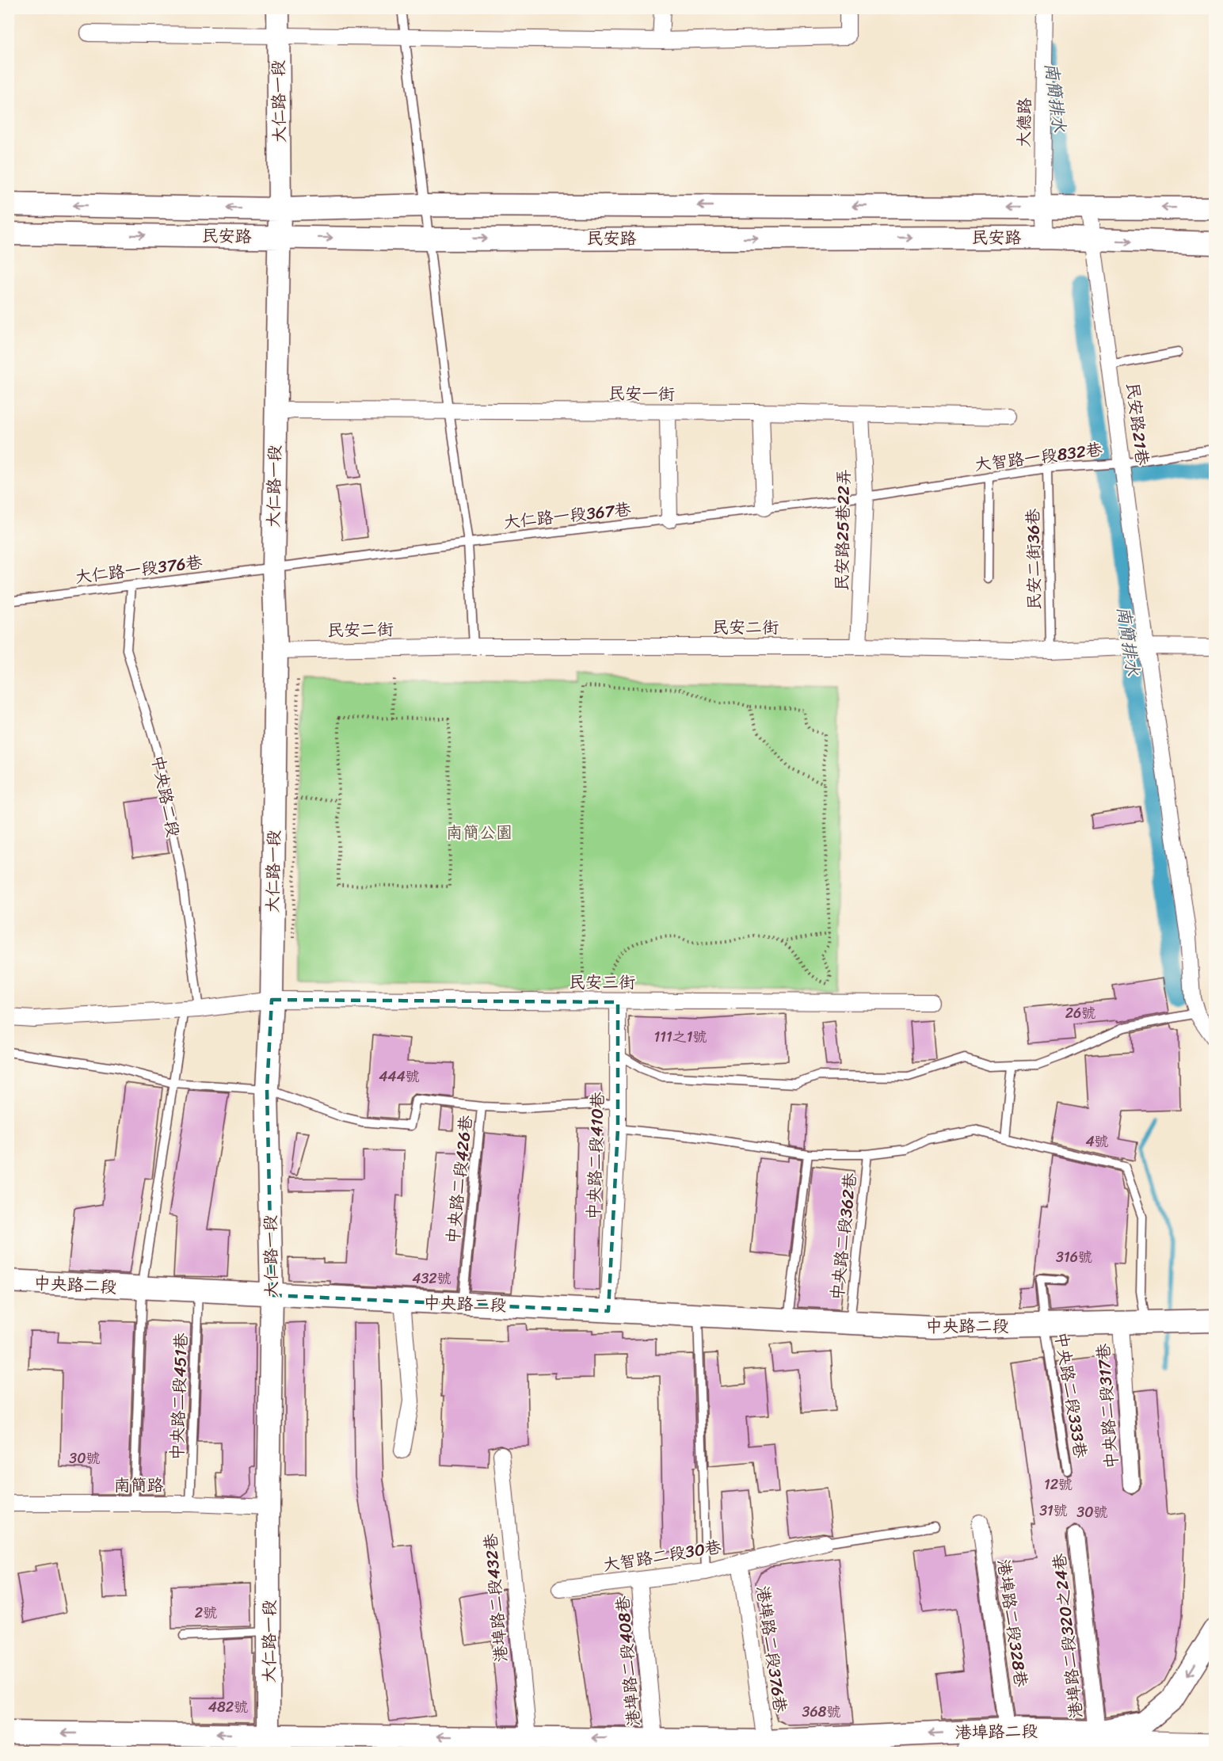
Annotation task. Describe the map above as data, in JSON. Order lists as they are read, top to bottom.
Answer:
{
  "streets": {
    "street": [
      "大仁路一段",
      "大德路",
      "民安路",
      "民安一街",
      "民安路21巷",
      "民安路25巷22弄",
      "民安二街",
      "中央路二段",
      "民安三街",
      "中央路二段410巷",
      "中央路二段317巷",
      "南簡路",
      "大智路二段30巷",
      "港埠路二段432巷",
      "港埠路二段328巷",
      "港埠路二段320之24巷",
      "港埠路二段376巷",
      "港埠路二段408巷",
      "港埠路二段"
    ],
    "lane": [
      "大智路一段832巷",
      "大仁路一段367巷",
      "民安二街36巷",
      "大仁路一段376巷",
      "中央路二段426巷",
      "中央路二段362巷",
      "中央路二段333巷",
      "中央路二段451巷"
    ]
  },
  "crossings": [
    ["大仁路一段", "民安路"],
    ["大仁路一段", "民安一街"],
    ["大仁路一段", "大仁路一段367巷"],
    ["大仁路一段", "大仁路一段376巷"],
    ["大仁路一段", "民安二街"],
    ["大仁路一段", "中央路二段"],
    ["大仁路一段", "民安三街"],
    ["大仁路一段", "南簡路"],
    ["大仁路一段", "港埠路二段"],
    ["大德路", "民安路"],
    ["民安路", "民安路21巷"],
    ["民安一街", "民安路25巷22弄"],
    ["民安路21巷", "大智路一段832巷"],
    ["民安路21巷", "民安二街"],
    ["大智路一段832巷", "大仁路一段367巷"],
    ["大智路一段832巷", "民安路25巷22弄"],
    ["大智路一段832巷", "民安二街36巷"],
    ["大仁路一段367巷", "民安路25巷22弄"],
    ["大仁路一段367巷", "大仁路一段376巷"],
    ["民安路25巷22弄", "民安二街"],
    ["民安二街36巷", "民安二街"],
    ["大仁路一段376巷", "中央路二段"],
    ["中央路二段", "中央路二段410巷"],
    ["中央路二段", "中央路二段426巷"],
    ["中央路二段", "中央路二段362巷"],
    ["中央路二段", "中央路二段333巷"],
    ["中央路二段", "中央路二段451巷"],
    ["中央路二段", "中央路二段317巷"],
    ["民安三街", "中央路二段410巷"],
    ["中央路二段410巷", "中央路二段426巷"],
    ["中央路二段451巷", "南簡路"],
    ["大智路二段30巷", "港埠路二段376巷"],
    ["大智路二段30巷", "港埠路二段408巷"],
    ["港埠路二段432巷", "港埠路二段"],
    ["港埠路二段328巷", "港埠路二段"],
    ["港埠路二段320之24巷", "港埠路二段"],
    ["港埠路二段376巷", "港埠路二段"],
    ["港埠路二段408巷", "港埠路二段"]
  ],
  "one_way": ["港埠路二段"],
  "water": ["南簡排水"],
  "parks": ["南簡公園"],
  "house_numbers": [
    "26號",
    "111之1號",
    "444號",
    "4號",
    "316號",
    "432號",
    "30號",
    "12號",
    "31號",
    "30號",
    "2號",
    "482號",
    "368號"
  ]
}
